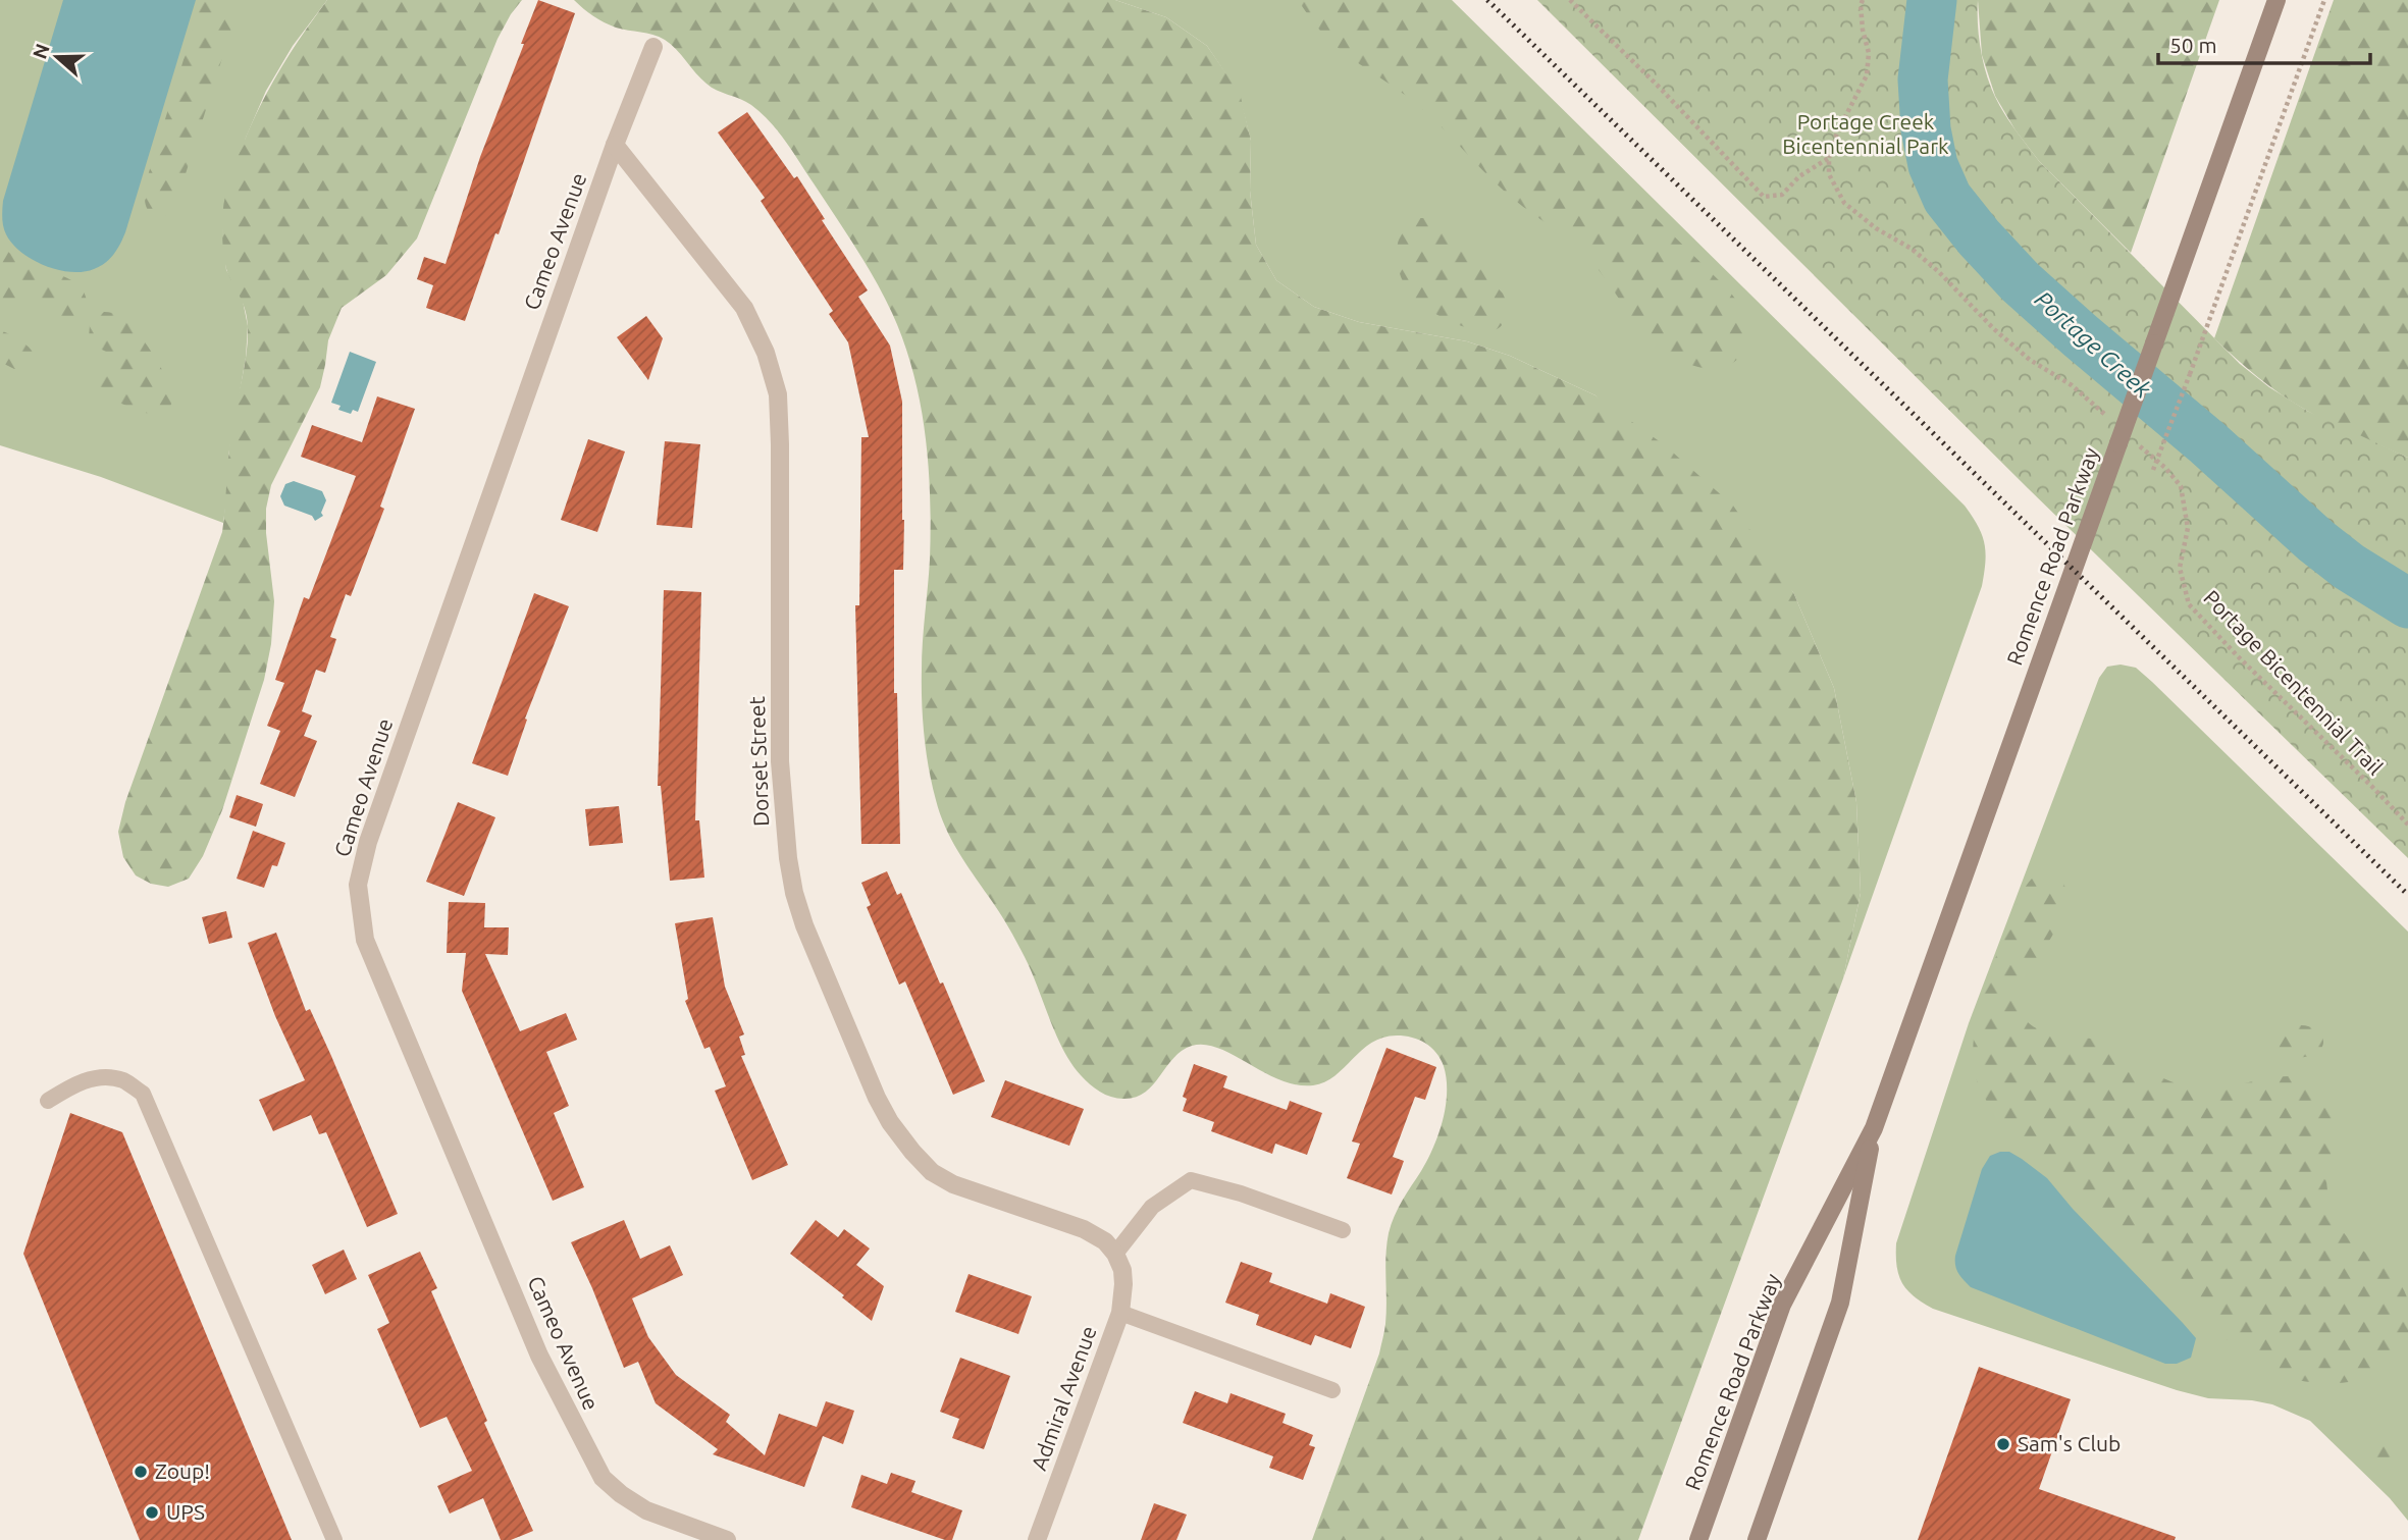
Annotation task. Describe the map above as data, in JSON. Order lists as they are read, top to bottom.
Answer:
{
  "streets": {
    "street": [
      "Cameo Avenue",
      "Romence Road Parkway",
      "Dorset Street",
      "Admiral Avenue"
    ],
    "path": ["Portage Bicentennial Trail"]
  },
  "crossings": [
    ["Cameo Avenue", "Dorset Street"],
    ["Romence Road Parkway", "Portage Bicentennial Trail"],
    ["Dorset Street", "Admiral Avenue"]
  ],
  "water": ["Portage Creek"],
  "parks": ["Portage Creek Bicentennial Park"],
  "places": ["Sam's Club", "Zoup!", "UPS"],
  "scale_bar": "50 m",
  "north": "left"
}
